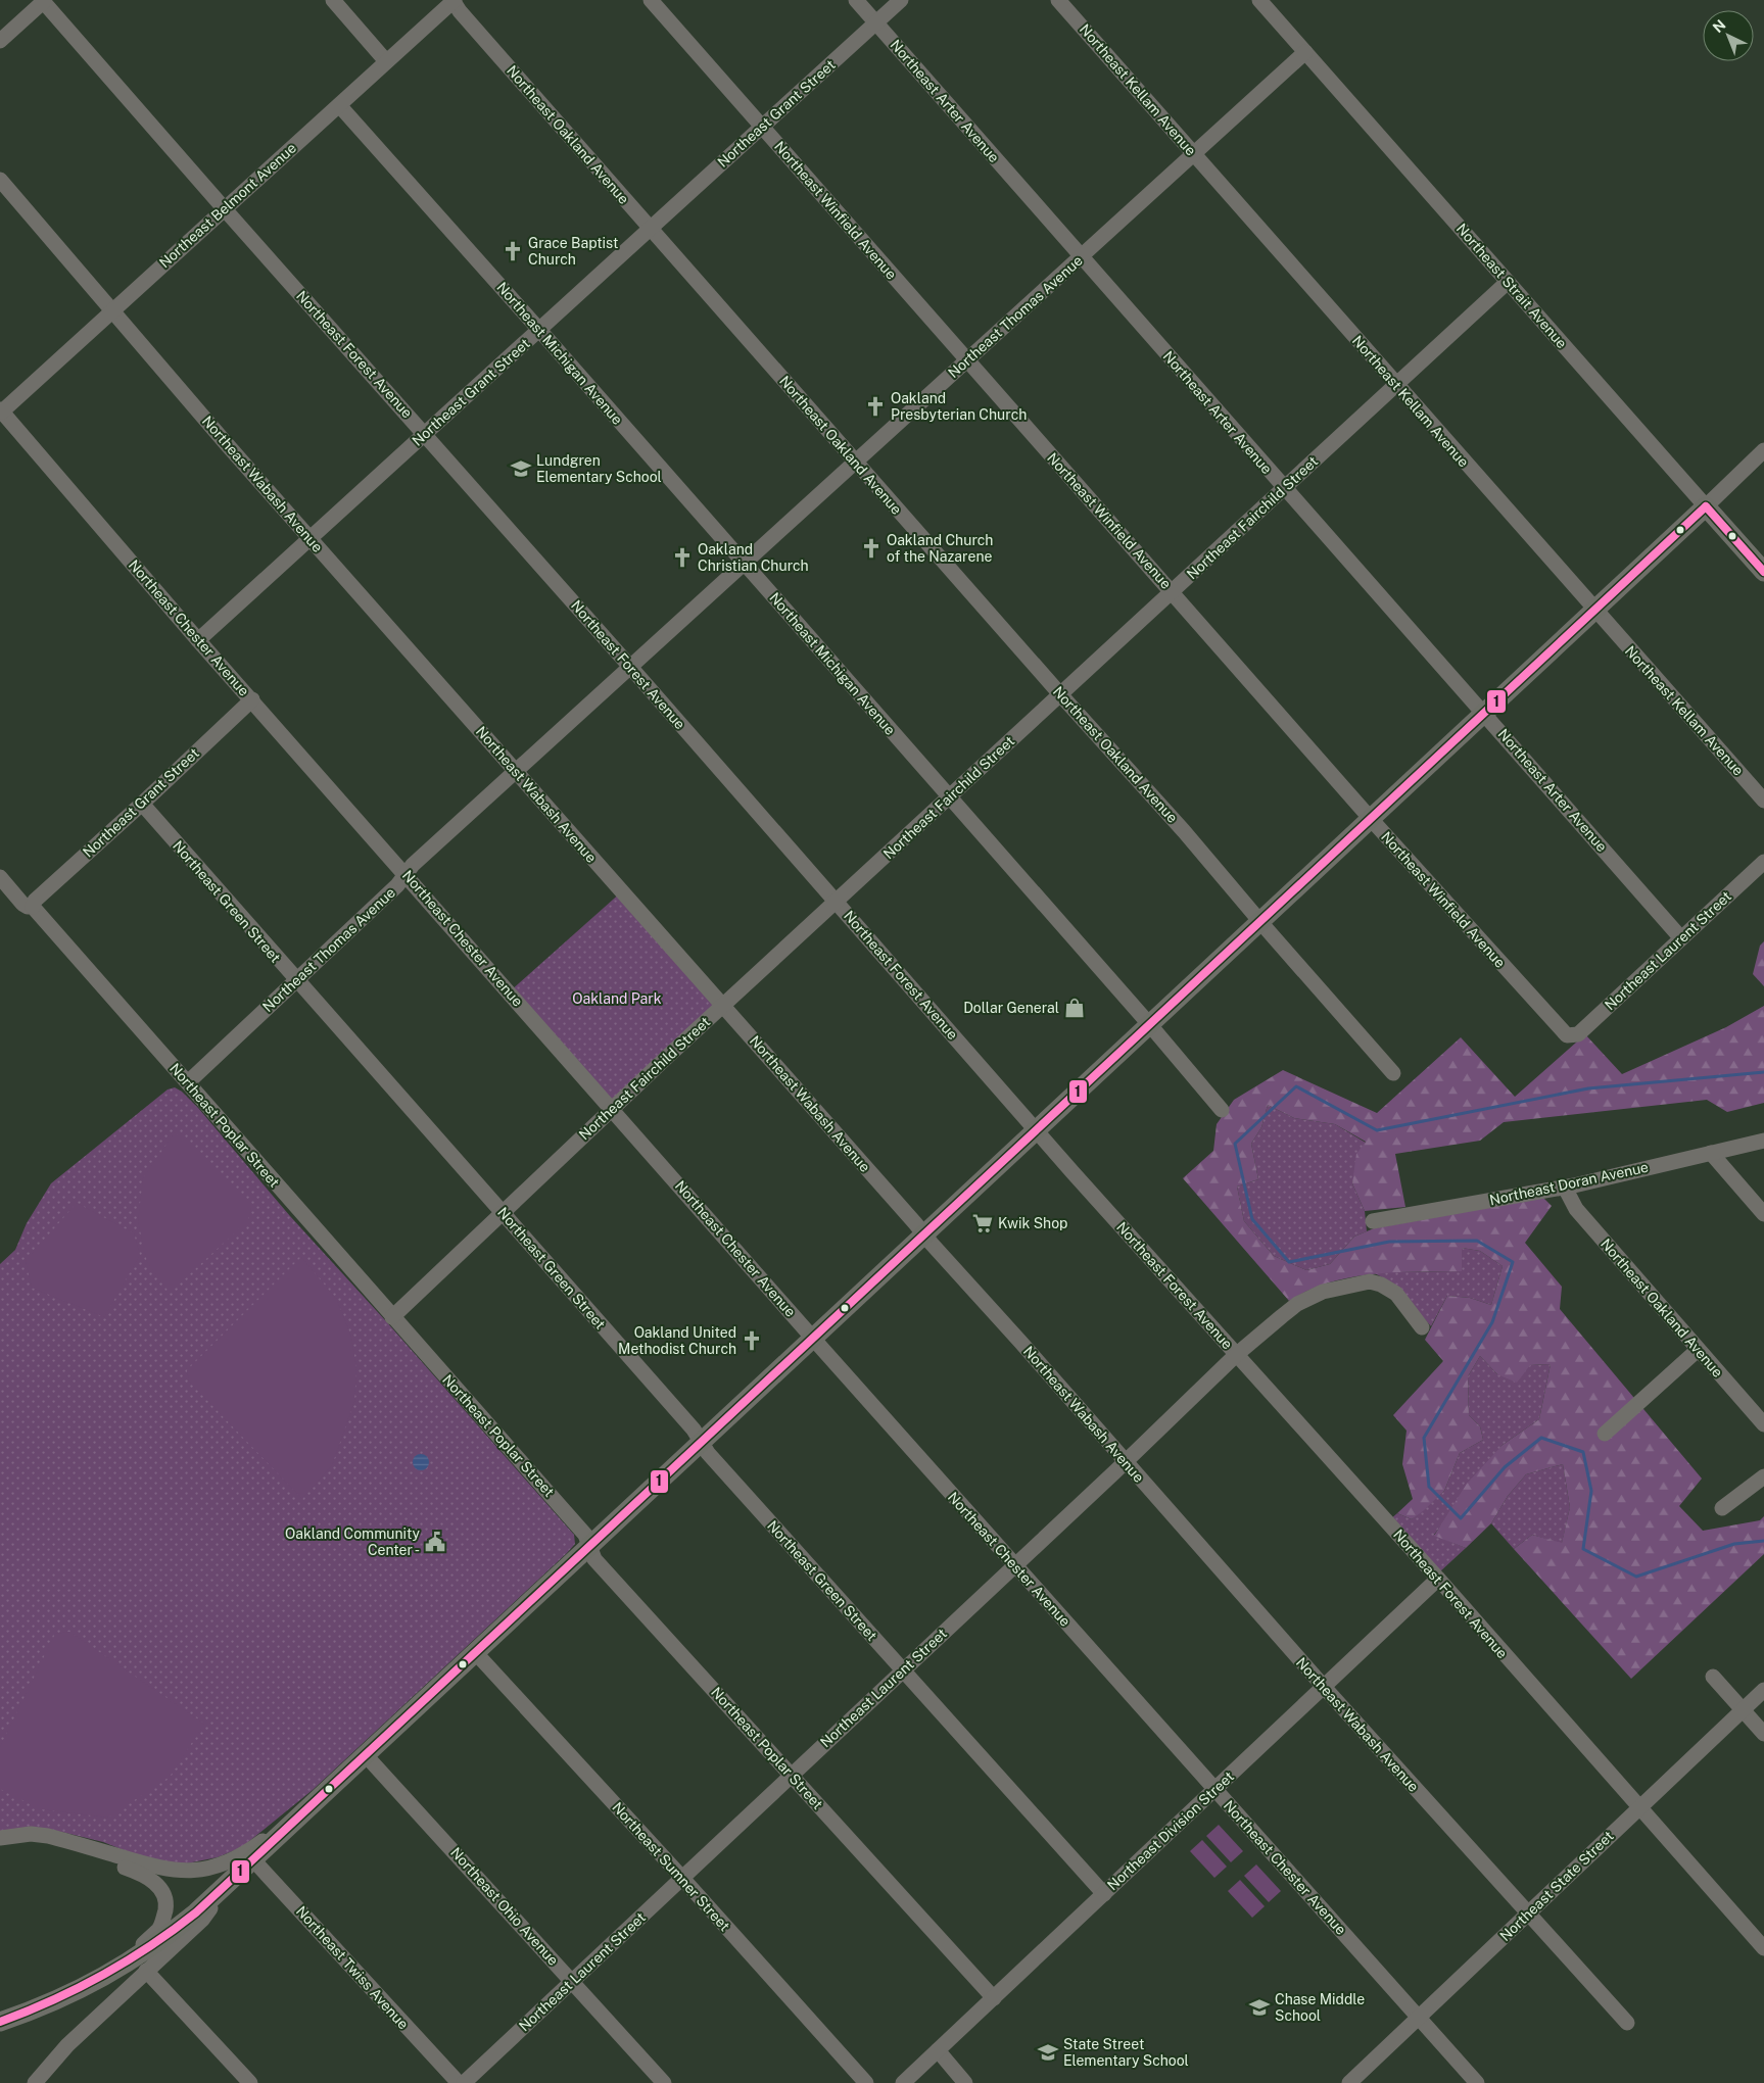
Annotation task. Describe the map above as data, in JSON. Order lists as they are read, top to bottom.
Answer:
{
  "streets": {
    "main road": ["Northeast Strait Avenue"],
    "street": [
      "Northeast Kellam Avenue",
      "Northeast Arter Avenue",
      "Northeast Grant Street",
      "Northeast Oakland Avenue",
      "Northeast Belmont Avenue",
      "Northeast Winfield Avenue",
      "Northeast Thomas Avenue",
      "Northeast Michigan Avenue",
      "Northeast Forest Avenue",
      "Northeast Wabash Avenue",
      "Northeast Fairchild Street",
      "Northeast Chester Avenue",
      "Northeast Green Street",
      "Northeast Laurent Street",
      "Northeast Poplar Street",
      "Northeast Doran Avenue",
      "Northeast Division Street",
      "Northeast Sumner Street",
      "Northeast State Street",
      "Northeast Ohio Avenue",
      "Northeast Twiss Avenue"
    ]
  },
  "crossings": [
    ["Northeast Kellam Avenue", "Northeast Thomas Avenue"],
    ["Northeast Kellam Avenue", "Northeast Fairchild Street"],
    ["Northeast Arter Avenue", "Northeast Grant Street"],
    ["Northeast Arter Avenue", "Northeast Thomas Avenue"],
    ["Northeast Arter Avenue", "Northeast Fairchild Street"],
    ["Northeast Arter Avenue", "Northeast Laurent Street"],
    ["Northeast Grant Street", "Northeast Oakland Avenue"],
    ["Northeast Grant Street", "Northeast Winfield Avenue"],
    ["Northeast Grant Street", "Northeast Michigan Avenue"],
    ["Northeast Grant Street", "Northeast Forest Avenue"],
    ["Northeast Grant Street", "Northeast Wabash Avenue"],
    ["Northeast Grant Street", "Northeast Chester Avenue"],
    ["Northeast Grant Street", "Northeast Green Street"],
    ["Northeast Grant Street", "Northeast Poplar Street"],
    ["Northeast Oakland Avenue", "Northeast Belmont Avenue"],
    ["Northeast Oakland Avenue", "Northeast Thomas Avenue"],
    ["Northeast Oakland Avenue", "Northeast Fairchild Street"],
    ["Northeast Oakland Avenue", "Northeast Doran Avenue"],
    ["Northeast Belmont Avenue", "Northeast Michigan Avenue"],
    ["Northeast Belmont Avenue", "Northeast Forest Avenue"],
    ["Northeast Belmont Avenue", "Northeast Wabash Avenue"],
    ["Northeast Belmont Avenue", "Northeast Chester Avenue"],
    ["Northeast Winfield Avenue", "Northeast Thomas Avenue"],
    ["Northeast Winfield Avenue", "Northeast Fairchild Street"],
    ["Northeast Winfield Avenue", "Northeast Laurent Street"],
    ["Northeast Strait Avenue", "Northeast Thomas Avenue"],
    ["Northeast Strait Avenue", "Northeast Fairchild Street"],
    ["Northeast Thomas Avenue", "Northeast Michigan Avenue"],
    ["Northeast Thomas Avenue", "Northeast Forest Avenue"],
    ["Northeast Thomas Avenue", "Northeast Wabash Avenue"],
    ["Northeast Thomas Avenue", "Northeast Chester Avenue"],
    ["Northeast Thomas Avenue", "Northeast Green Street"],
    ["Northeast Thomas Avenue", "Northeast Poplar Street"],
    ["Northeast Michigan Avenue", "Northeast Fairchild Street"],
    ["Northeast Forest Avenue", "Northeast Fairchild Street"],
    ["Northeast Forest Avenue", "Northeast Laurent Street"],
    ["Northeast Forest Avenue", "Northeast Division Street"],
    ["Northeast Forest Avenue", "Northeast State Street"],
    ["Northeast Wabash Avenue", "Northeast Fairchild Street"],
    ["Northeast Wabash Avenue", "Northeast Laurent Street"],
    ["Northeast Wabash Avenue", "Northeast Division Street"],
    ["Northeast Wabash Avenue", "Northeast State Street"],
    ["Northeast Fairchild Street", "Northeast Chester Avenue"],
    ["Northeast Fairchild Street", "Northeast Green Street"],
    ["Northeast Fairchild Street", "Northeast Poplar Street"],
    ["Northeast Chester Avenue", "Northeast Laurent Street"],
    ["Northeast Chester Avenue", "Northeast Division Street"],
    ["Northeast Chester Avenue", "Northeast State Street"],
    ["Northeast Green Street", "Northeast Laurent Street"],
    ["Northeast Green Street", "Northeast Division Street"],
    ["Northeast Laurent Street", "Northeast Poplar Street"],
    ["Northeast Laurent Street", "Northeast Sumner Street"],
    ["Northeast Laurent Street", "Northeast Ohio Avenue"],
    ["Northeast Poplar Street", "Northeast Division Street"]
  ],
  "parks": ["Oakland Park"],
  "places": {
    "church": [
      "Grace Baptist Church",
      "Oakland Presbyterian Church",
      "Oakland Church of the Nazarene",
      "Oakland Christian Church",
      "Oakland United Methodist Church"
    ],
    "school or university": ["Lundgren Elementary School", "Chase Middle School", "State Street Elementary School"],
    "shop": ["Dollar General"],
    "supermarket": ["Kwik Shop"],
    "public building": ["Oakland Community Center -"]
  },
  "lines": ["transit line 1"],
  "north": "top left"
}
